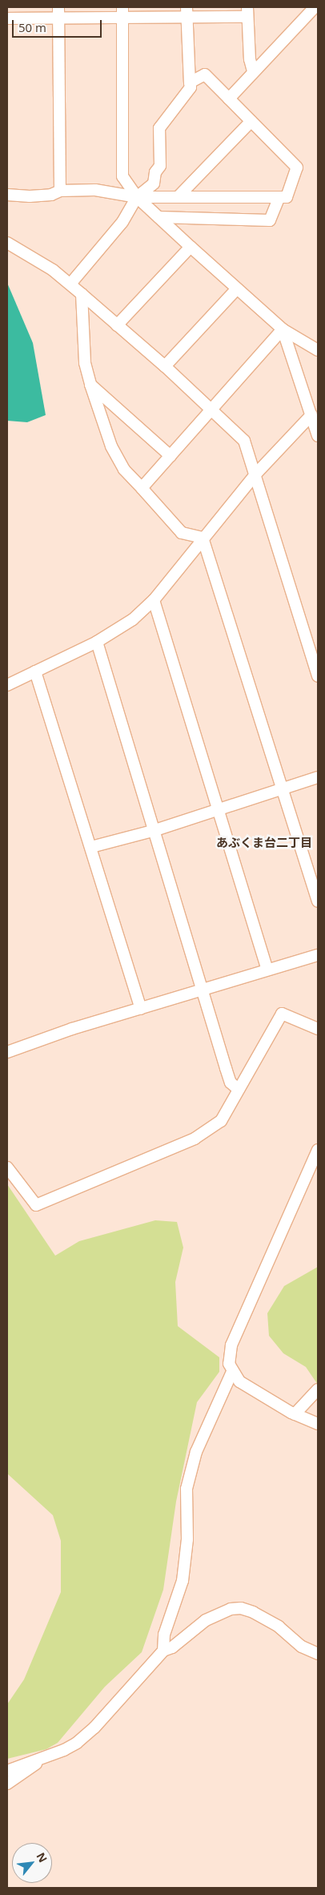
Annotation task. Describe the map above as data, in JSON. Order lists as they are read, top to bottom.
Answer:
{
  "districts": ["あぶくま台二丁目"],
  "scale_bar": "50 m",
  "north": "top right"
}
